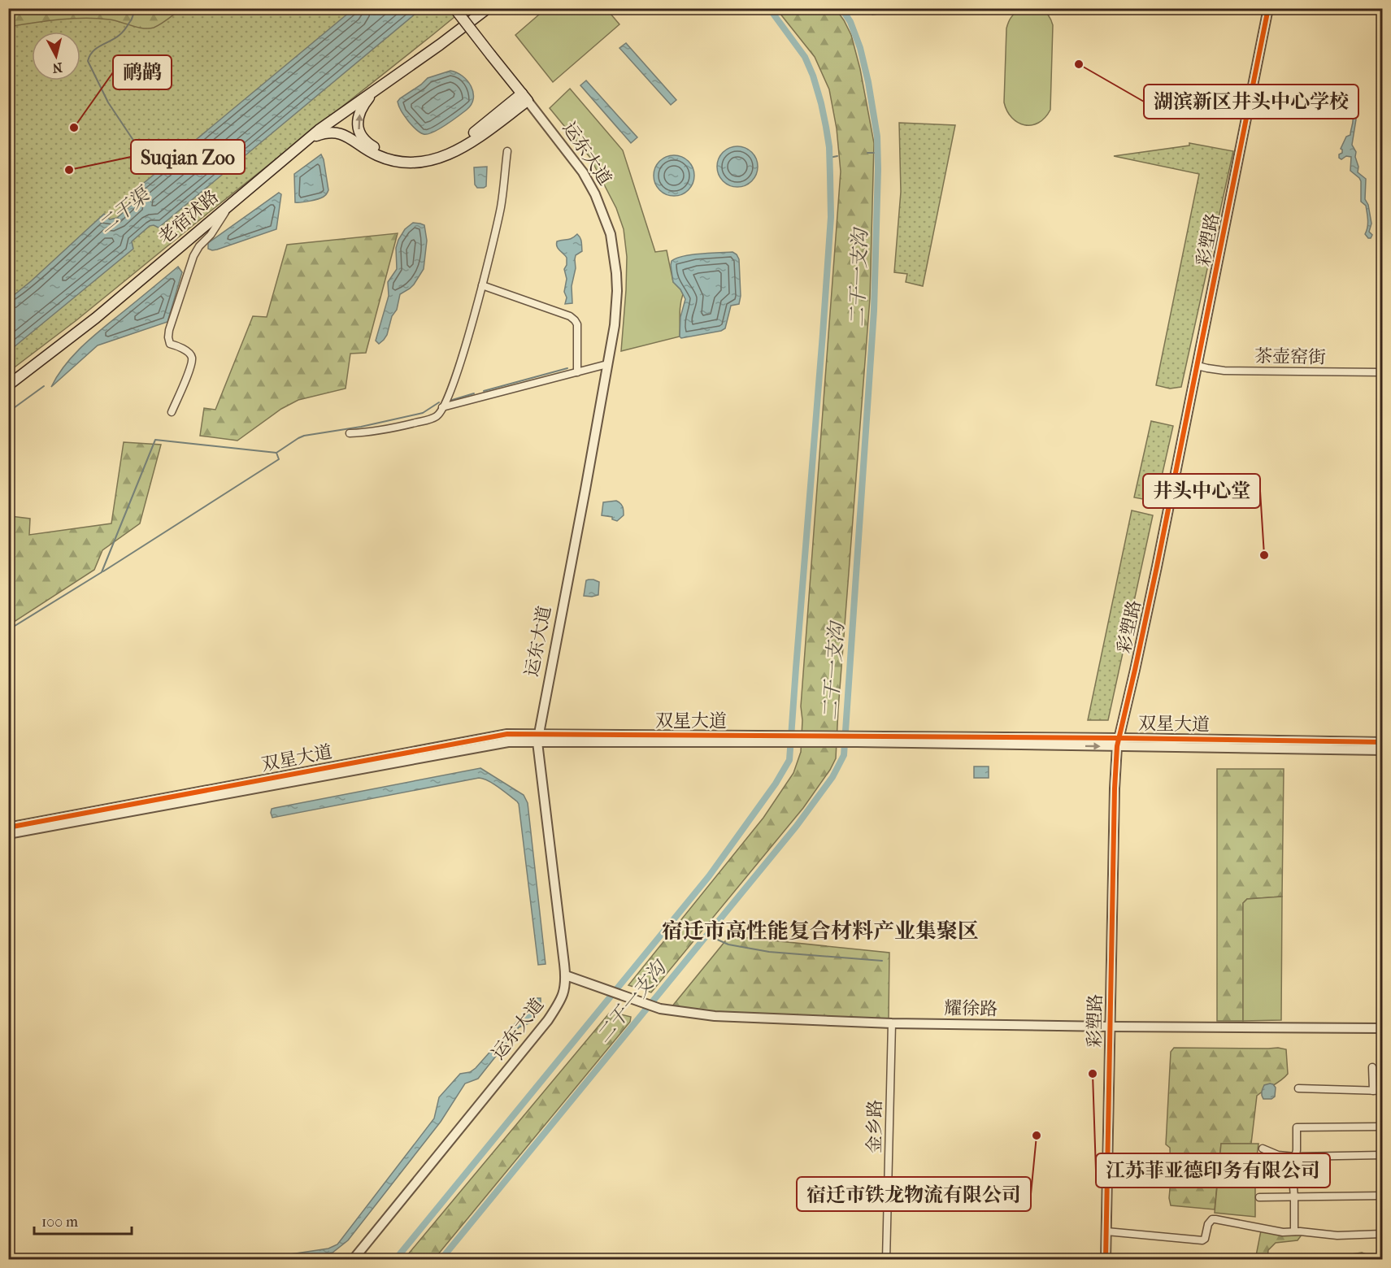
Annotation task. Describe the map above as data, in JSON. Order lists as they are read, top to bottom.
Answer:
{
  "streets": {
    "main road": ["运东大道", "老宿沭路"],
    "street": [
      "彩塑路",
      "茶壶窑街",
      "双星大道",
      "耀徐路",
      "金乡路"
    ]
  },
  "crossings": [
    ["运东大道", "双星大道"],
    ["运东大道", "耀徐路"],
    ["彩塑路", "茶壶窑街"],
    ["彩塑路", "双星大道"],
    ["彩塑路", "耀徐路"],
    ["耀徐路", "金乡路"]
  ],
  "districts": ["宿迁市高性能复合材料产业集聚区"],
  "water": ["二干渠", "二干一支沟"],
  "places": [
    "湖滨新区井头中心学校",
    "鸸鹋",
    "Suqian Zoo",
    "井头中心堂",
    "江苏菲亚德印务有限公司",
    "宿迁市铁龙物流有限公司"
  ],
  "scale_bar": "100 m",
  "north": "bottom"
}
